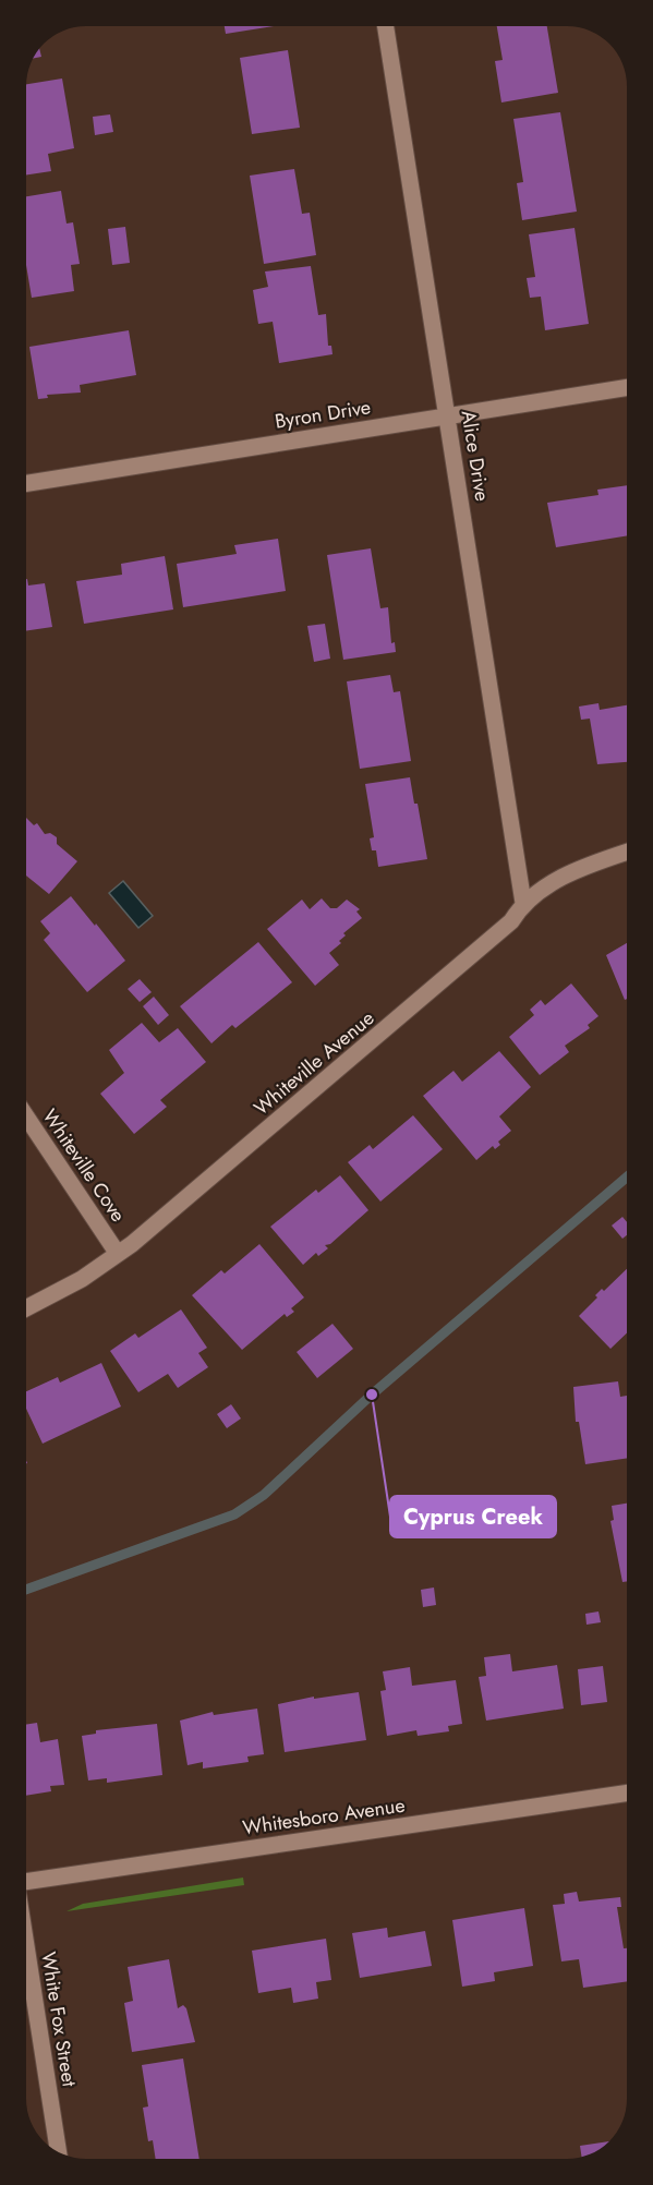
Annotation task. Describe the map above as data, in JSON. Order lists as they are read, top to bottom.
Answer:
{
  "streets": {
    "street": [
      "Byron Drive",
      "Alice Drive",
      "Whiteville Avenue",
      "Whiteville Cove",
      "Whitesboro Avenue",
      "White Fox Street"
    ]
  },
  "crossings": [
    ["Byron Drive", "Alice Drive"],
    ["Alice Drive", "Whiteville Avenue"],
    ["Whiteville Avenue", "Whiteville Cove"]
  ],
  "places": ["Cyprus Creek"]
}
